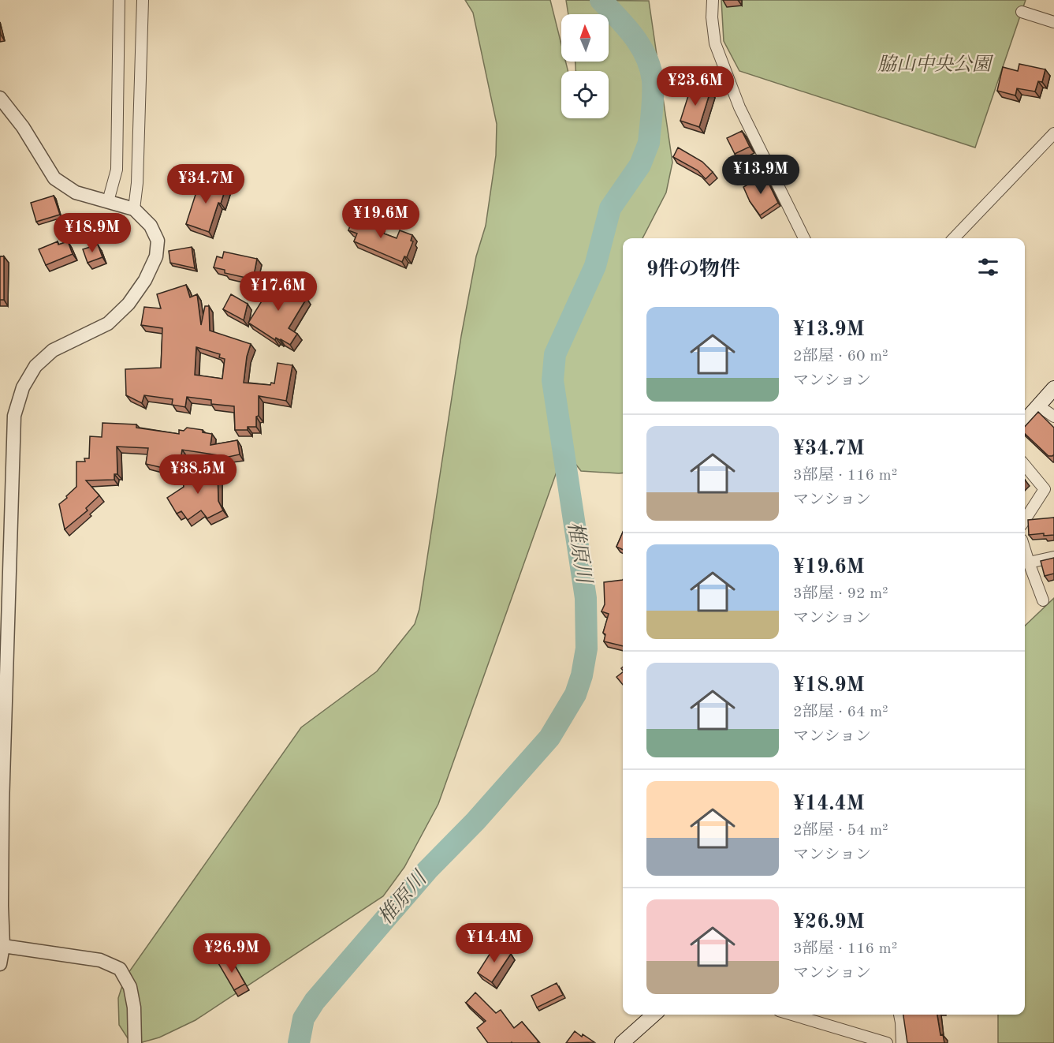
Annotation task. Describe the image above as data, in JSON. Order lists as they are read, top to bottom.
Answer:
{
  "water": ["椎原川"],
  "parks": ["脇山中央公園"],
  "north": "top",
  "page": {
    "price": [
      "¥23.6M",
      "¥13.9M",
      "¥34.7M",
      "¥19.6M",
      "¥18.9M",
      "¥17.6M",
      "¥38.5M",
      "¥14.4M",
      "¥26.9M"
    ],
    "heading": "9件の物件",
    "list": [
      {
        "name": "¥13.9M",
        "note": "2部屋 · 60 m² · マンション"
      },
      {
        "name": "¥34.7M",
        "note": "3部屋 · 116 m² · マンション"
      },
      {
        "name": "¥19.6M",
        "note": "3部屋 · 92 m² · マンション"
      },
      {
        "name": "¥18.9M",
        "note": "2部屋 · 64 m² · マンション"
      },
      {
        "name": "¥14.4M",
        "note": "2部屋 · 54 m² · マンション"
      },
      {
        "name": "¥26.9M",
        "note": "3部屋 · 116 m² · マンション"
      }
    ]
  }
}
